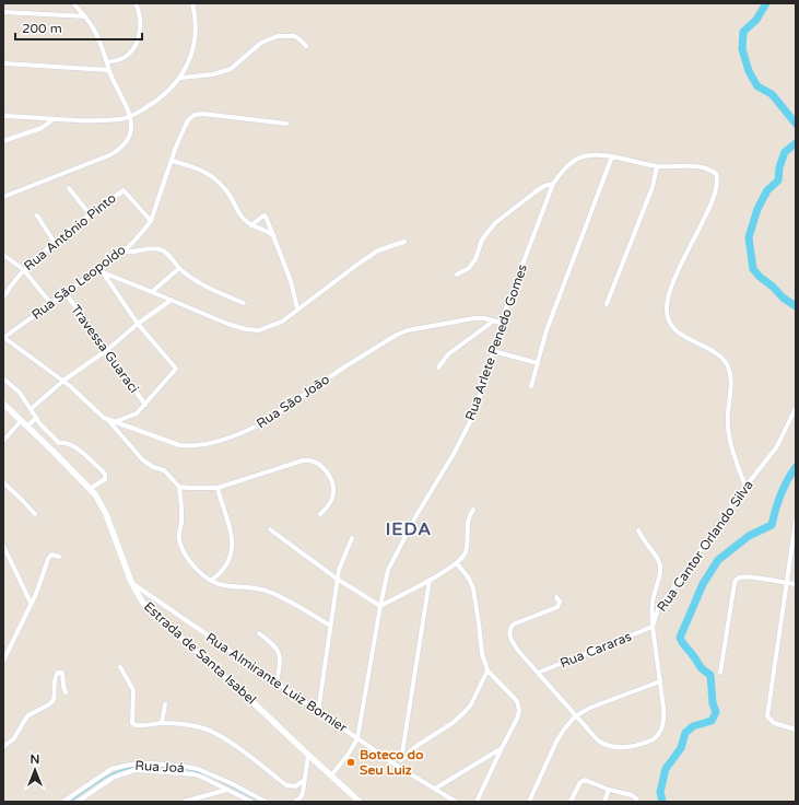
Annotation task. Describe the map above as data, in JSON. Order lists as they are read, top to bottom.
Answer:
{
  "streets": {
    "main road": ["Estrada de Santa Isabel"],
    "street": [
      "Rua Antônio Pinto",
      "Rua São Leopoldo",
      "Rua Arlete Penedo Gomes",
      "Travessa Guaraci",
      "Rua São João",
      "Rua Cantor Orlando Silva",
      "Rua Cararas",
      "Rua Almirante Luiz Bornier",
      "Rua Joá"
    ]
  },
  "crossings": [
    ["Rua Antônio Pinto", "Rua São Leopoldo"],
    ["Rua São Leopoldo", "Travessa Guaraci"],
    ["Rua Arlete Penedo Gomes", "Rua São João"],
    ["Rua Arlete Penedo Gomes", "Rua Cantor Orlando Silva"],
    ["Rua Arlete Penedo Gomes", "Estrada de Santa Isabel"],
    ["Rua Arlete Penedo Gomes", "Rua Almirante Luiz Bornier"],
    ["Rua Cantor Orlando Silva", "Rua Cararas"],
    ["Estrada de Santa Isabel", "Rua Almirante Luiz Bornier"]
  ],
  "districts": ["IEDA"],
  "places": ["Boteco do Seu Luiz"],
  "scale_bar": "200 m",
  "north": "top"
}
